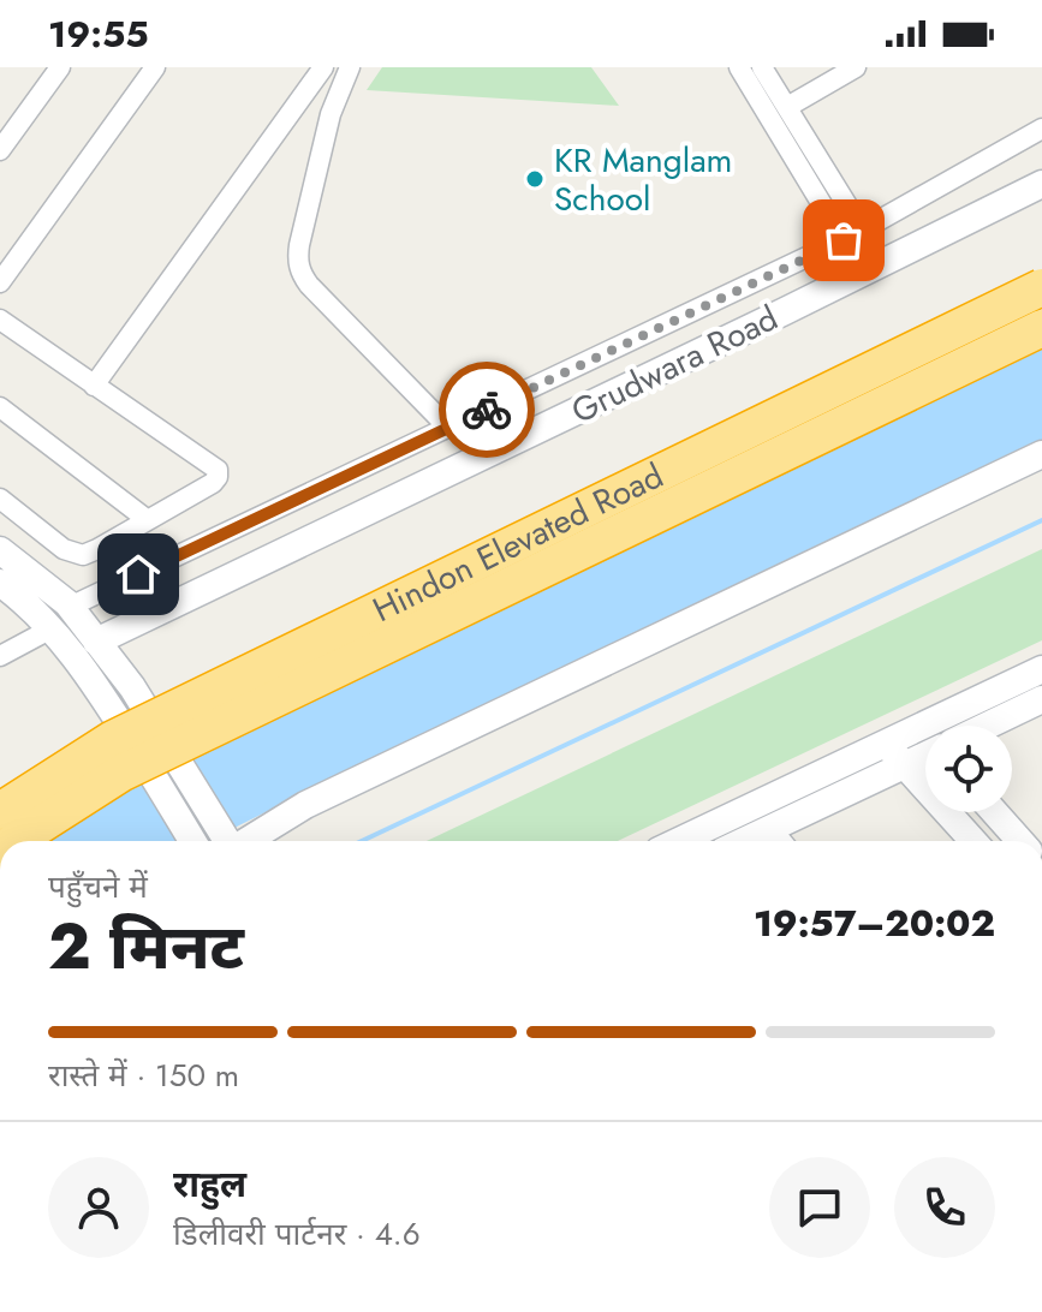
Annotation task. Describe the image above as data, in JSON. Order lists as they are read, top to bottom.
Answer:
{
  "streets": {
    "highway": ["Hindon Elevated Road"],
    "street": ["Grudwara Road"]
  },
  "places": ["KR Manglam School"],
  "page": {
    "status": "19:55",
    "heading": ["2 मिनट", "पहुँचने में", "19:57–20:02"],
    "panel": ["राहुल", "डिलीवरी पार्टनर · 4.6"],
    "bar": "रास्ते में · 150 m"
  }
}
